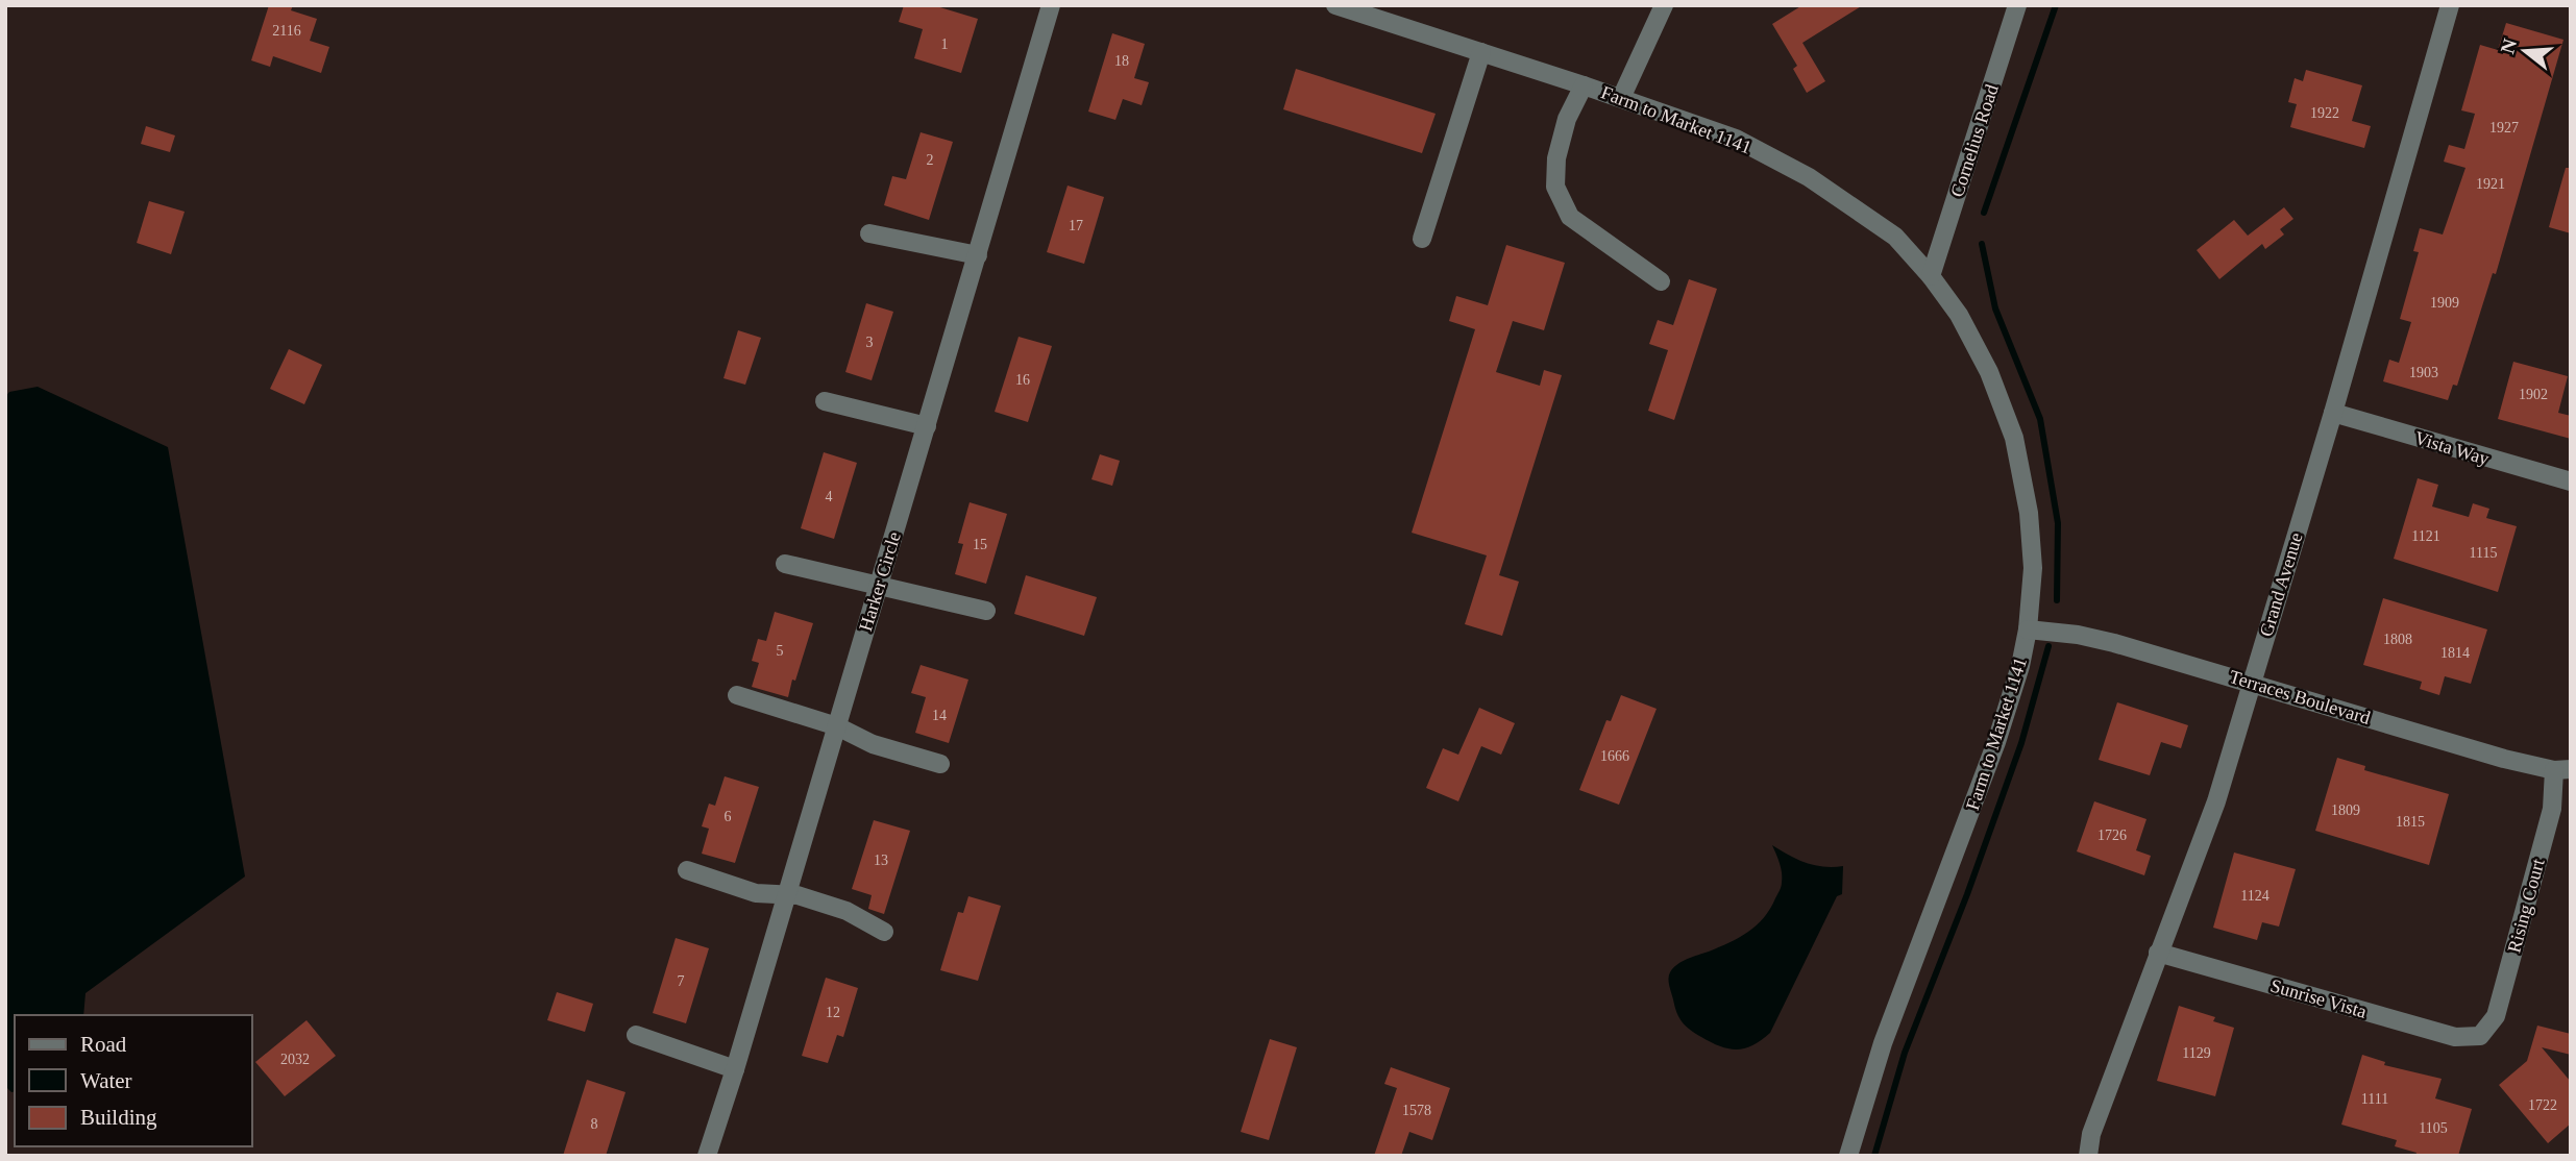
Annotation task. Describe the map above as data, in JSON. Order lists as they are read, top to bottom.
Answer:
{
  "streets": {
    "street": [
      "Farm to Market 1141",
      "Cornelius Road",
      "Vista Way",
      "Harker Circle",
      "Grand Avenue",
      "Terraces Boulevard",
      "Rising Court",
      "Sunrise Vista"
    ]
  },
  "crossings": [
    ["Farm to Market 1141", "Cornelius Road"],
    ["Farm to Market 1141", "Terraces Boulevard"],
    ["Vista Way", "Grand Avenue"],
    ["Grand Avenue", "Terraces Boulevard"],
    ["Grand Avenue", "Sunrise Vista"],
    ["Terraces Boulevard", "Rising Court"],
    ["Rising Court", "Sunrise Vista"]
  ],
  "house_numbers": [
    "2116",
    "1",
    "18",
    "1922",
    "1927",
    "2",
    "1921",
    "17",
    "1909",
    "3",
    "1903",
    "16",
    "1902",
    "4",
    "1121",
    "15",
    "1115",
    "1808",
    "5",
    "1814",
    "14",
    "1666",
    "1809",
    "6",
    "1815",
    "1726",
    "13",
    "1124",
    "7",
    "12",
    "1129",
    "2032",
    "1111",
    "1722",
    "1578",
    "8",
    "1105"
  ],
  "legend": ["Road", "Water", "Building"],
  "north": "left"
}
